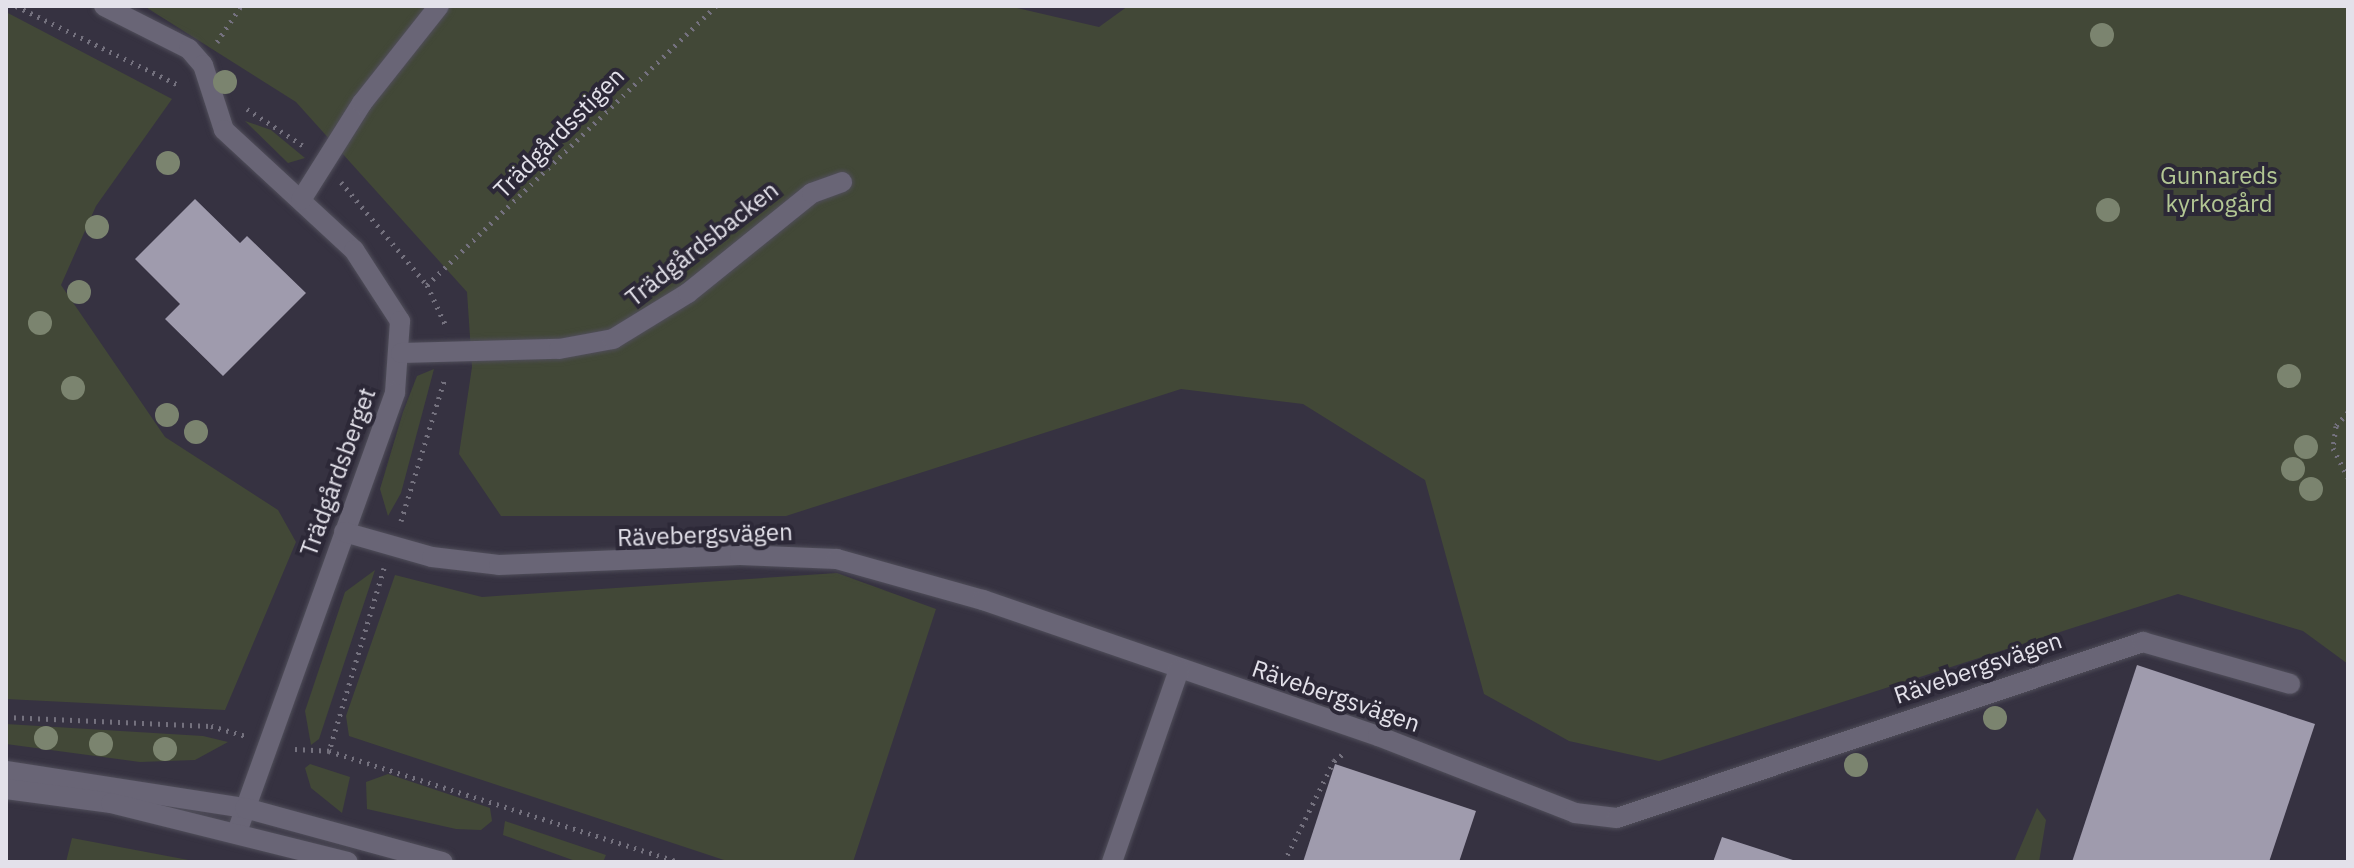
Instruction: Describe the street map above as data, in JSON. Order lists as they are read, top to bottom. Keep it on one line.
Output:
{"streets":{"street":["Trädgårdsbacken","Trädgårdsberget","Rävebergsvägen"],"path":["Trädgårdsstigen"]},"crossings":[["Trädgårdsbacken","Trädgårdsberget"],["Trädgårdsberget","Rävebergsvägen"]],"parks":["Gunnareds kyrkogård"]}
